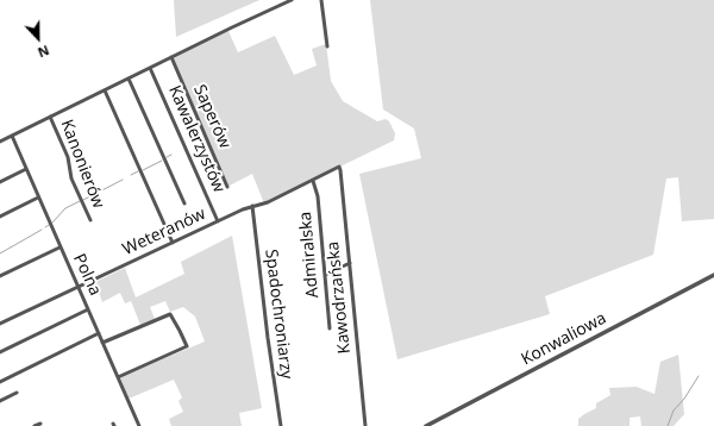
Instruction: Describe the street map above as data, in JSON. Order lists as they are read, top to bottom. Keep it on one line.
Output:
{"streets":{"street":["Saperów","Kawalerzystów","Kanonierów","Weteranów","Admiralska","Polna","Kawodrzańska","Spadochroniarzy","Konwaliowa"]},"crossings":[["Kawalerzystów","Weteranów"],["Weteranów","Admiralska"],["Weteranów","Polna"],["Weteranów","Kawodrzańska"],["Weteranów","Spadochroniarzy"]],"north":"bottom"}
